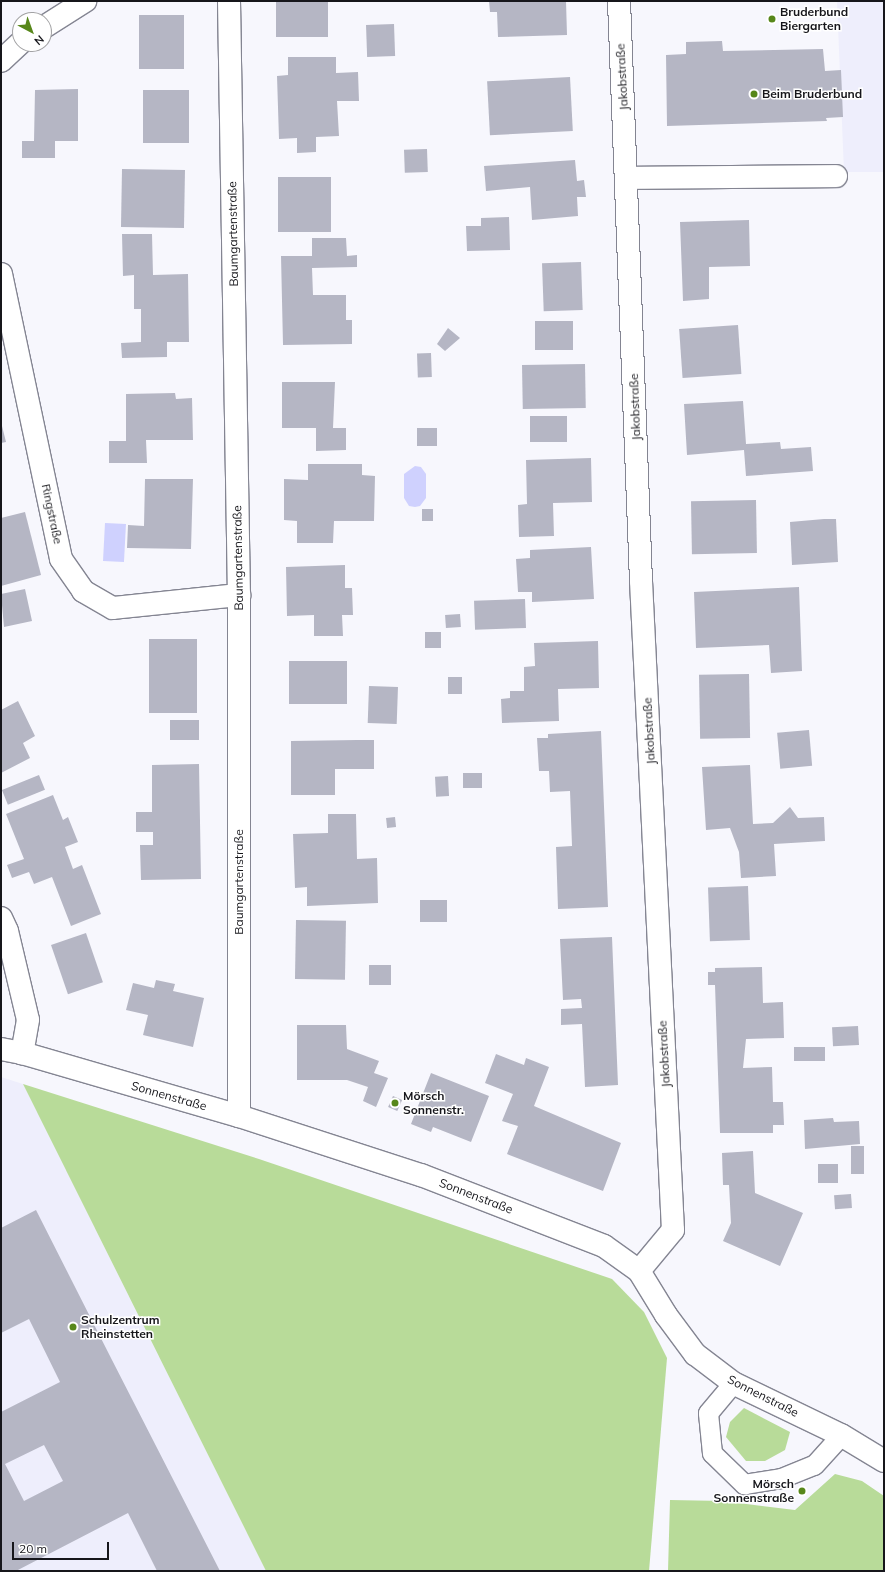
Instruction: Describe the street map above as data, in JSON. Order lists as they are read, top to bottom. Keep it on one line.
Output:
{"streets":{"street":["Jakobstraße","Baumgartenstraße","Ringstraße","Sonnenstraße"]},"crossings":[["Jakobstraße","Sonnenstraße"],["Baumgartenstraße","Ringstraße"],["Baumgartenstraße","Sonnenstraße"]],"places":["Bruderbund Biergarten","Beim Bruderbund","Mörsch Sonnenstr.","Schulzentrum Rheinstetten","Mörsch Sonnenstraße"],"scale_bar":"20 m","north":"bottom right"}
